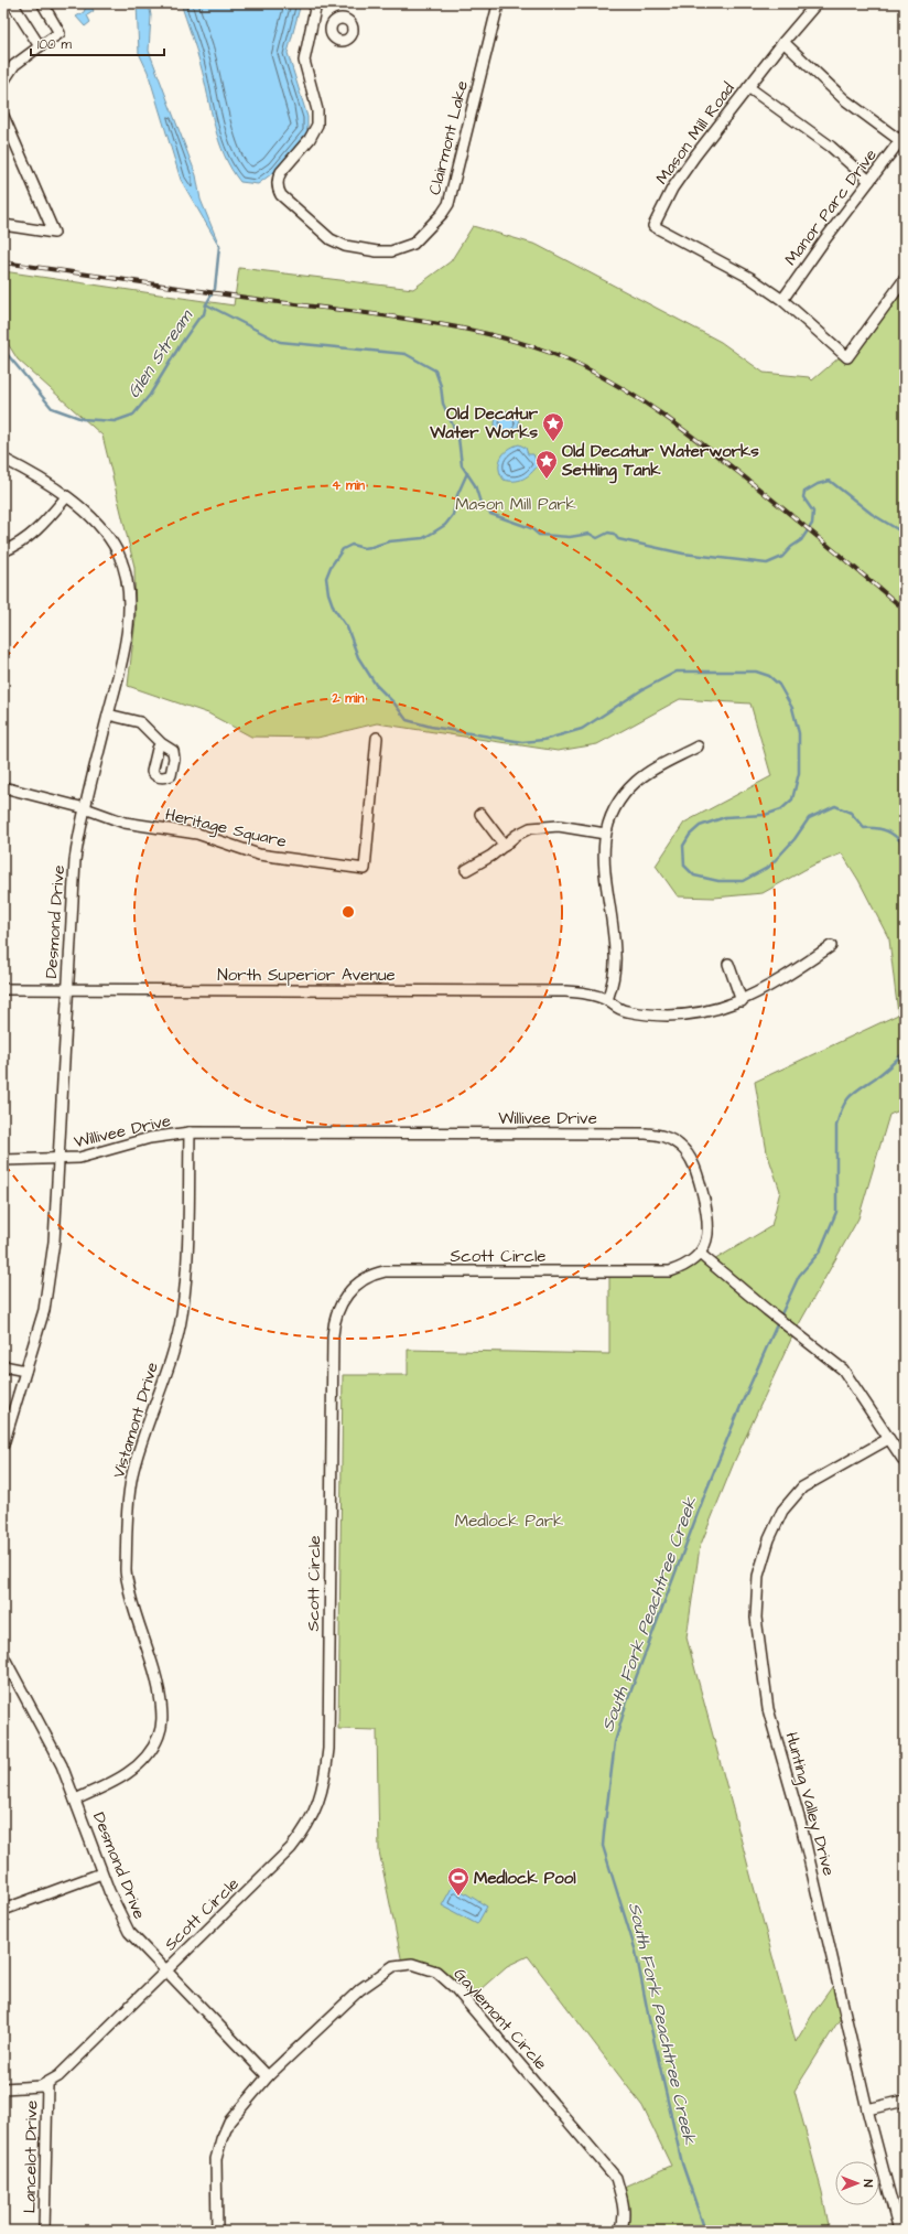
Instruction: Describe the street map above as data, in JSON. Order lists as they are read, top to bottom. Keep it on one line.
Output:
{"streets":{"street":["Mason Mill Road","Clairmont Lake","Manor Parc Drive","Heritage Square","Desmond Drive","North Superior Avenue","Willivee Drive","Scott Circle","Vistamont Drive","Hunting Valley Drive","Gaylemont Circle","Lancelot Drive"]},"crossings":[["Mason Mill Road","Manor Parc Drive"],["Heritage Square","Desmond Drive"],["Desmond Drive","North Superior Avenue"],["Desmond Drive","Willivee Drive"],["Desmond Drive","Scott Circle"],["Desmond Drive","Vistamont Drive"],["Desmond Drive","Gaylemont Circle"],["Willivee Drive","Scott Circle"],["Willivee Drive","Vistamont Drive"],["Scott Circle","Lancelot Drive"]],"water":["Glen Stream","South Fork Peachtree Creek"],"parks":["Mason Mill Park","Medlock Park"],"places":{"place":["Old Decatur Water Works","Old Decatur Waterworks Settling Tank"],"sports":["Medlock Pool"]},"scale_bar":"100 m","north":"right","rings":["4 min","2 min"]}
